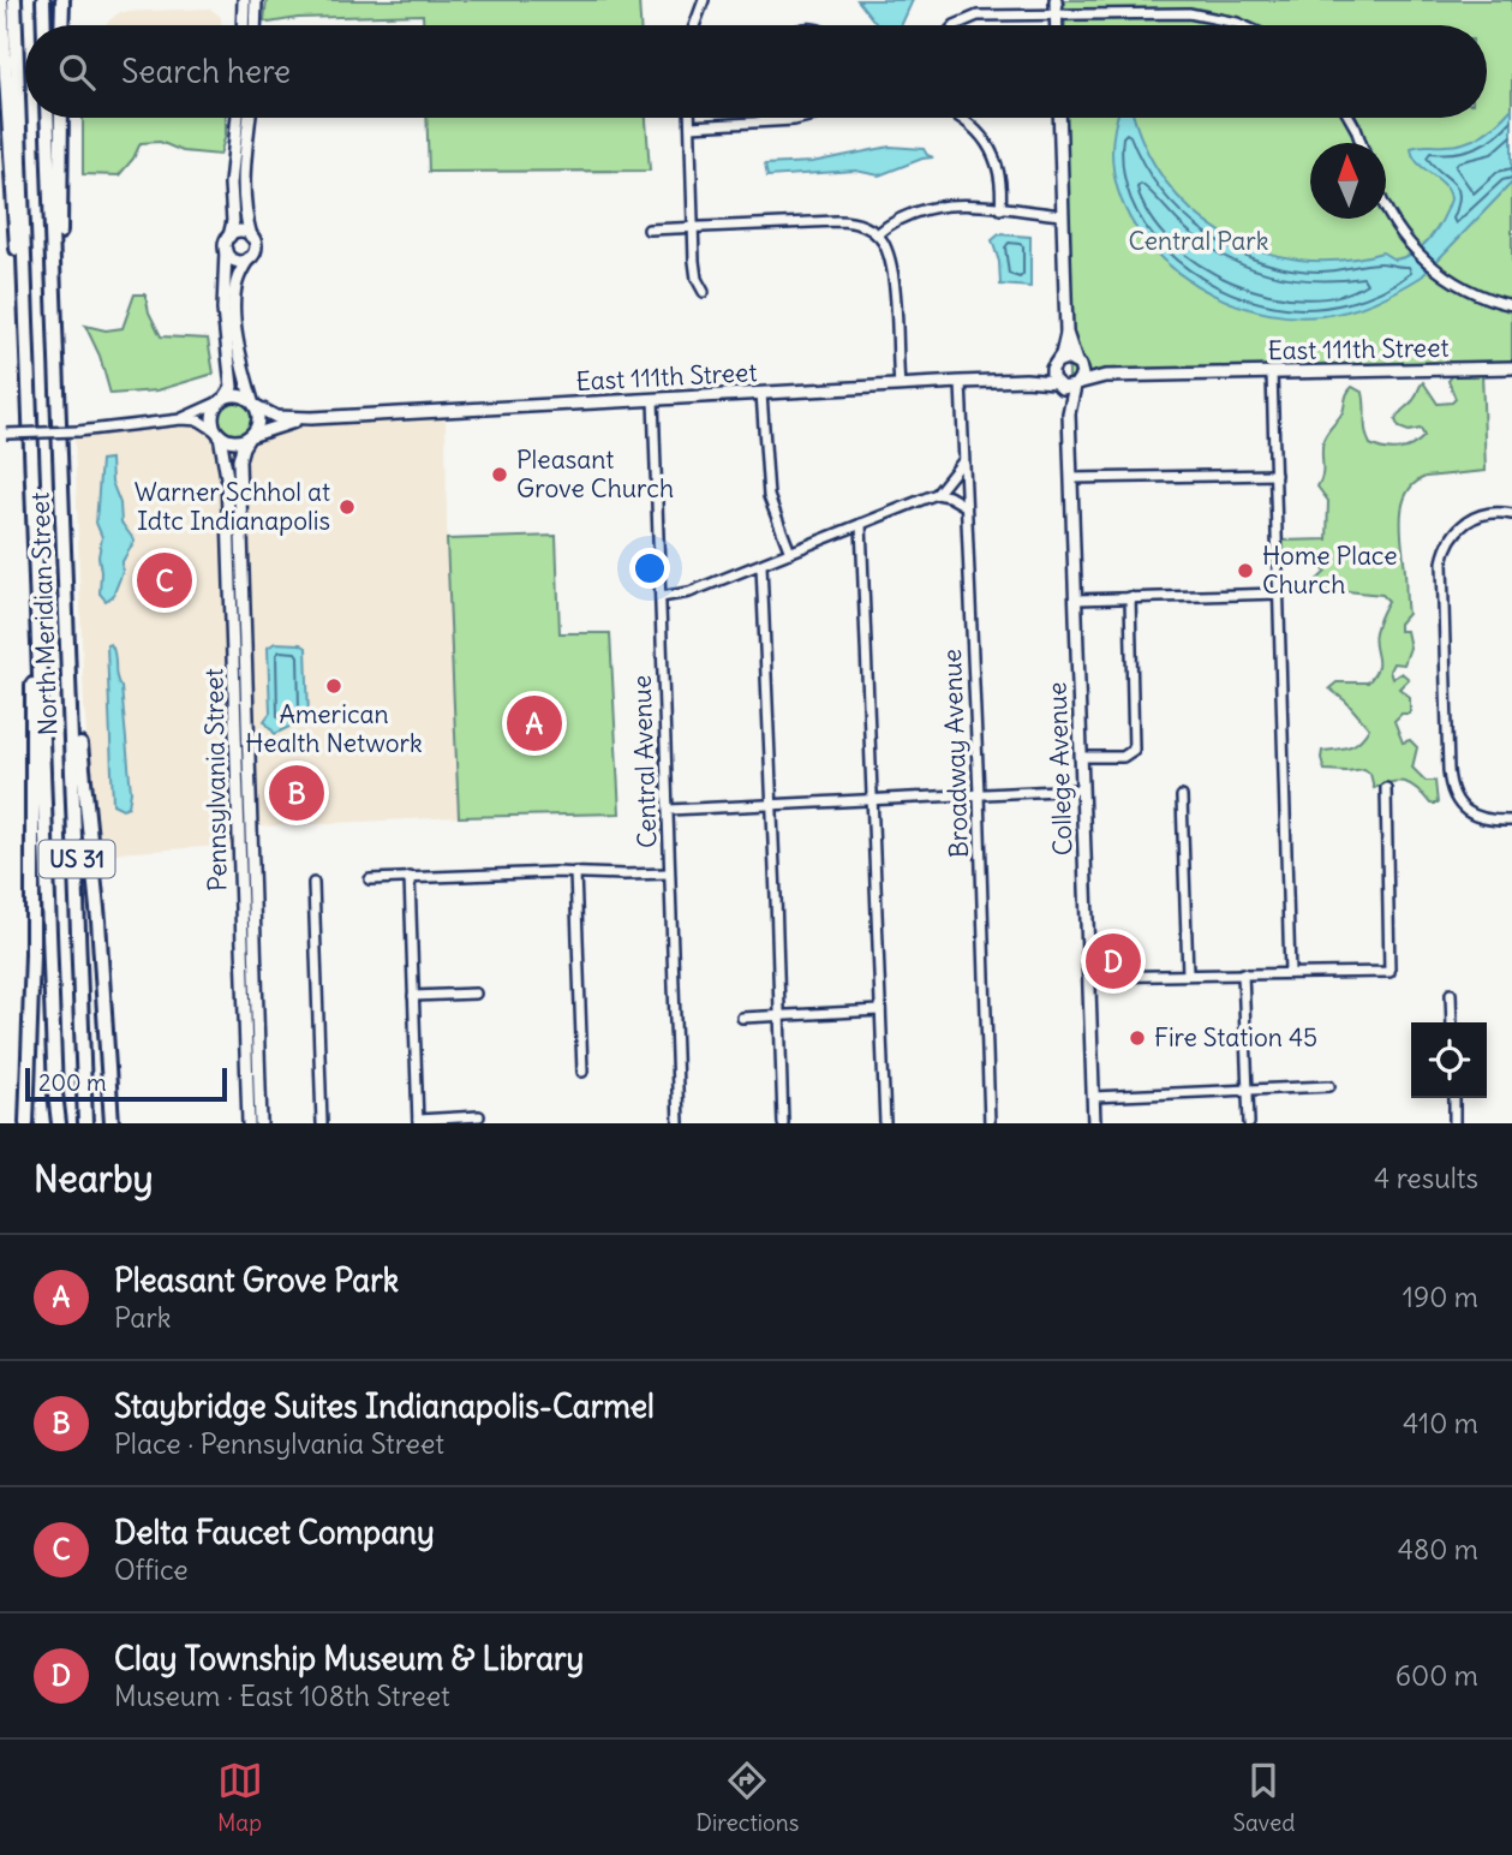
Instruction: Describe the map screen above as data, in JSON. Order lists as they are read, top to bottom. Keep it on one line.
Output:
{"streets":{"highway":["North Meridian Street","US 31"],"main road":["East 111th Street","College Avenue","Pennsylvania Street"],"street":["Broadway Avenue","Central Avenue"]},"crossings":[["East 111th Street","Broadway Avenue"],["East 111th Street","Central Avenue"],["East 111th Street","College Avenue"],["East 111th Street","Pennsylvania Street"]],"parks":["Central Park"],"places":["Pleasant Grove Church","Warner Schhol at Idtc Indianapolis","Home Place Church","American Health Network","Fire Station 45"],"scale_bar":"200 m","north":"top","page":{"search":"Search here","pins":["C","A","B","D"],"scale":"200 m","heading":["Nearby","4 results"],"list":[{"mark":"A","name":"Pleasant Grove Park","note":"Park","value":"190 m"},{"mark":"B","name":"Staybridge Suites Indianapolis-Carmel","note":"Place · Pennsylvania Street","value":"410 m"},{"mark":"C","name":"Delta Faucet Company","note":"Office","value":"480 m"},{"mark":"D","name":"Clay Township Museum & Library","note":"Museum · East 108th Street","value":"600 m"}],"nav":["Map","Directions","Saved"]}}
